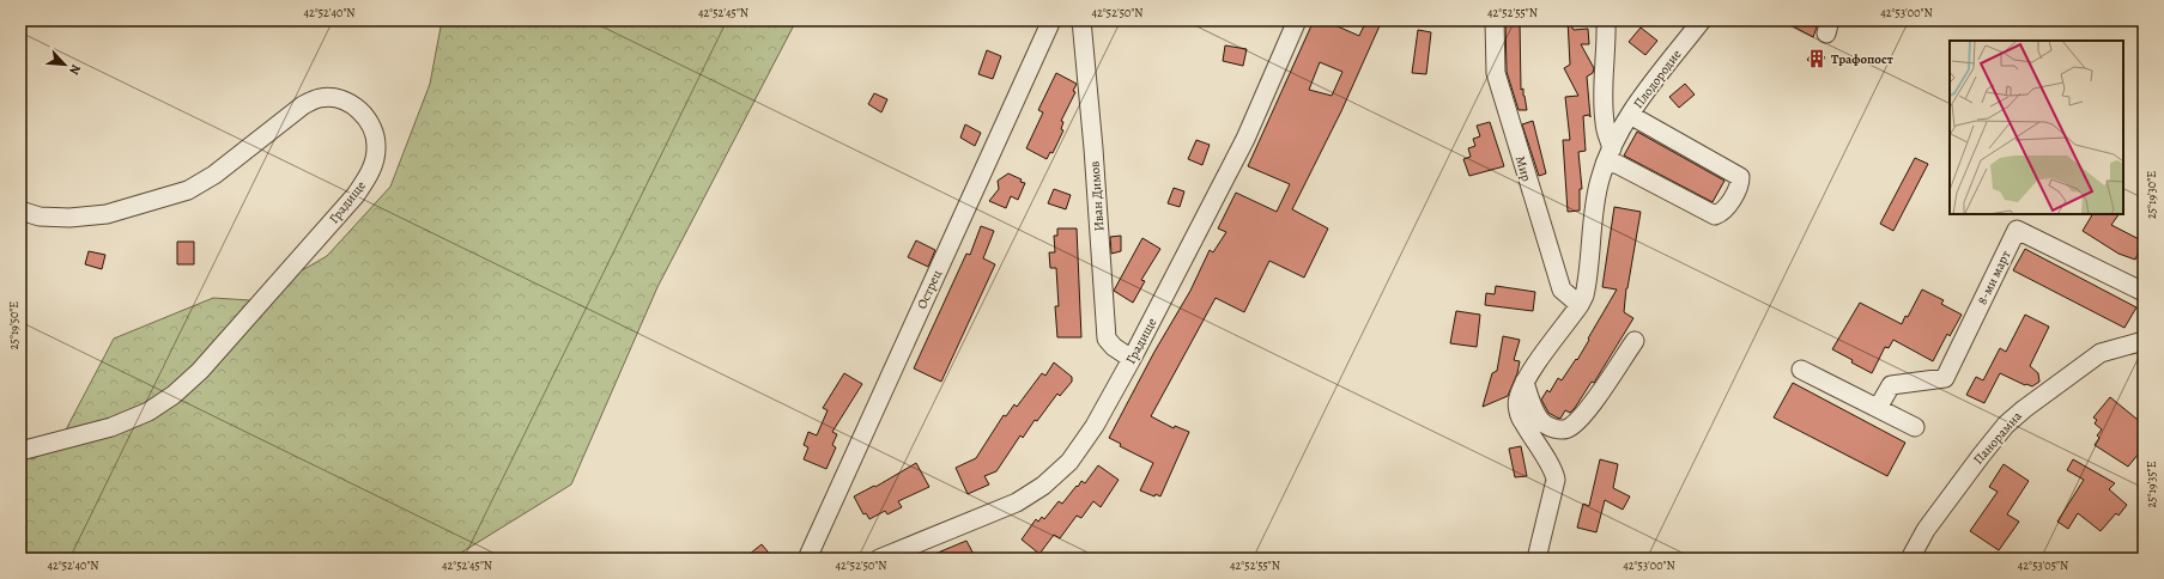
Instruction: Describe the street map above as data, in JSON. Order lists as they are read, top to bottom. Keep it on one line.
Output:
{"streets":{"street":["Плодородие","Мир","Иван Димов","Градище","8-ми март","Острец","Панорамна"]},"crossings":[["Иван Димов","Градище"]],"places":{"building":["Трафопост"]},"north":"bottom right","coordinates":["42°52'40\"N","42°52'45\"N","42°52'50\"N","42°52'55\"N","42°53'00\"N","25°19'30\"E","25°19'50\"E","25°19'35\"E","42°53'05\"N"]}
